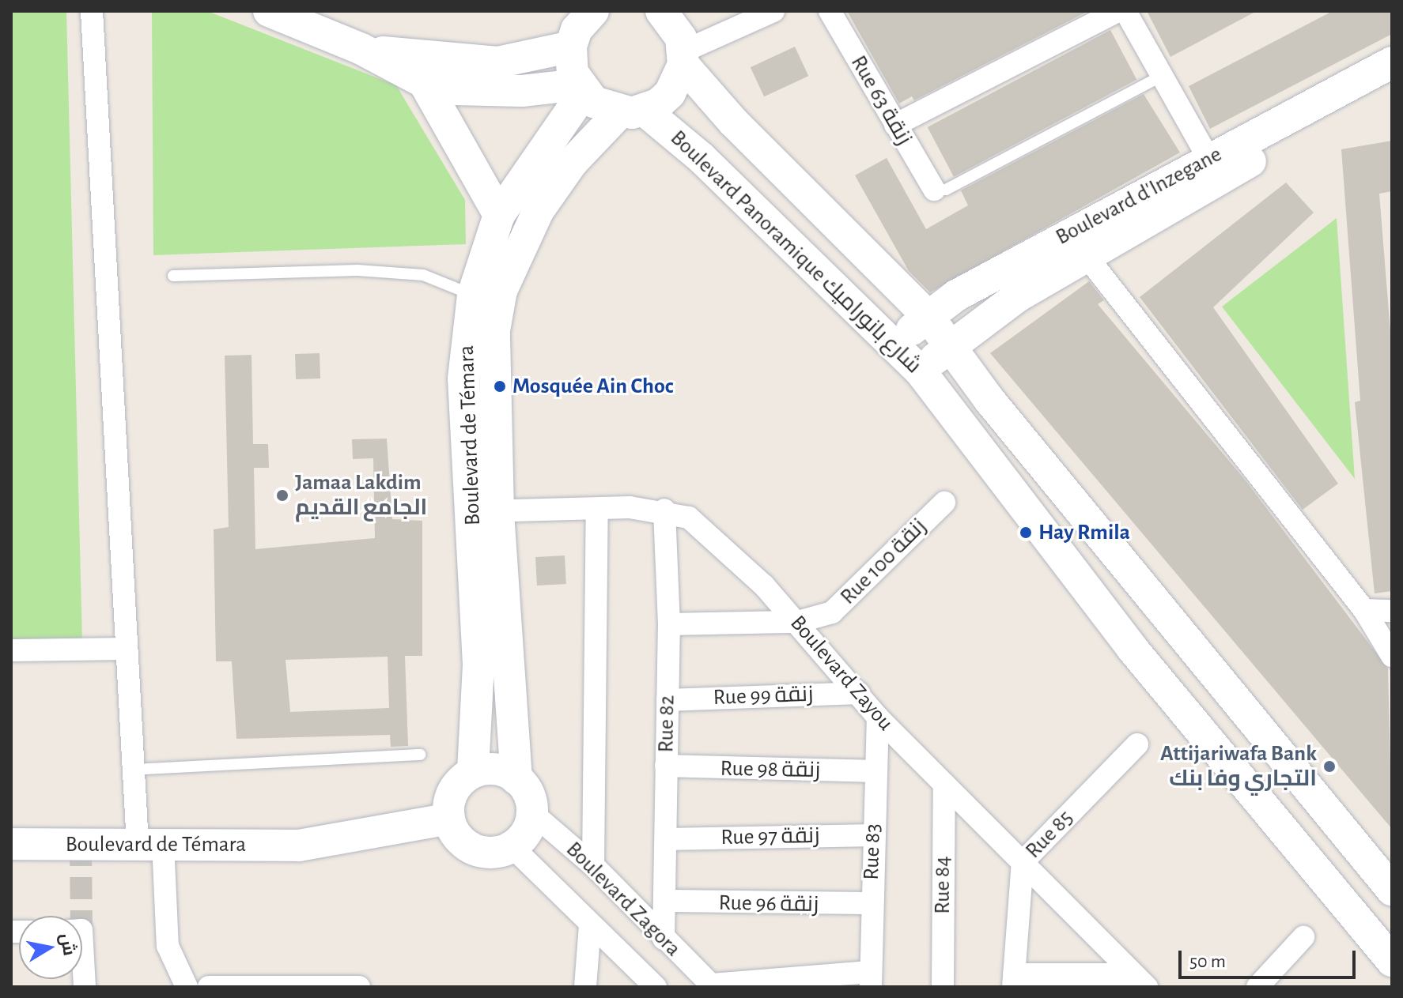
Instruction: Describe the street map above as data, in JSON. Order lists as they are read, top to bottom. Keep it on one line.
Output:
{"streets":{"street":["Rue 63 زنقة","Boulevard d'Inzegane","Boulevard Panoramique شارع بانوراميك","Boulevard de Témara","Rue 100 زنقة","Boulevard Zayou","Rue 99 زنقة","Rue 82","Rue 98 زنقة","Rue 85","Rue 97 زنقة","Rue 83","Rue 84","Boulevard Zagora","Rue 96 زنقة"]},"crossings":[["Boulevard d'Inzegane","Boulevard Panoramique شارع بانوراميك"],["Boulevard Panoramique شارع بانوراميك","Boulevard de Témara"],["Boulevard de Témara","Boulevard Zayou"],["Boulevard de Témara","Boulevard Zagora"],["Rue 100 زنقة","Boulevard Zayou"],["Rue 100 زنقة","Rue 82"],["Boulevard Zayou","Rue 99 زنقة"],["Boulevard Zayou","Rue 82"],["Boulevard Zayou","Rue 85"],["Boulevard Zayou","Rue 83"],["Boulevard Zayou","Rue 84"],["Rue 99 زنقة","Rue 82"],["Rue 82","Rue 98 زنقة"],["Rue 82","Rue 97 زنقة"],["Rue 82","Boulevard Zagora"],["Rue 82","Rue 96 زنقة"],["Rue 98 زنقة","Rue 83"],["Rue 97 زنقة","Rue 83"],["Rue 83","Rue 96 زنقة"]],"places":["Mosquée Ain Choc","Jamaa Lakdim الجامع القديم","Hay Rmila","Attijariwafa Bank التجاري وفا بنك"],"scale_bar":"50 m","north":"right"}
